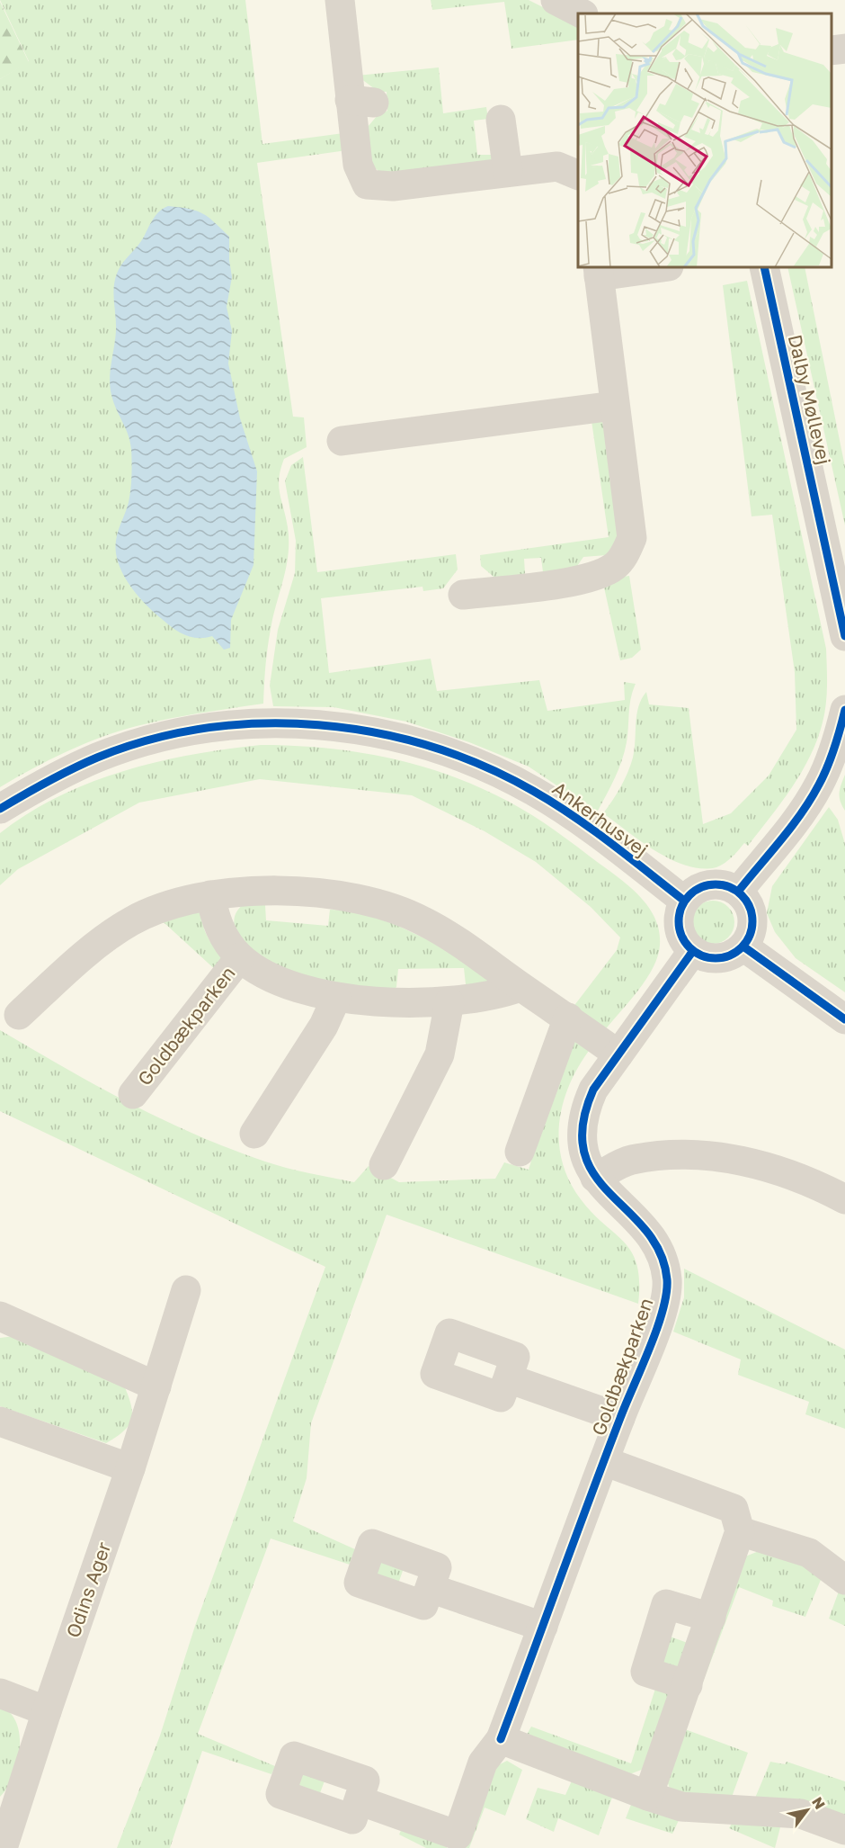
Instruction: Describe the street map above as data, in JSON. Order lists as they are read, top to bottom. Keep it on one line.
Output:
{"streets":{"street":["Dalby Møllevej","Ankerhusvej","Goldbækparken","Odins Ager"]},"crossings":[["Ankerhusvej","Goldbækparken"]],"north":"top right"}
